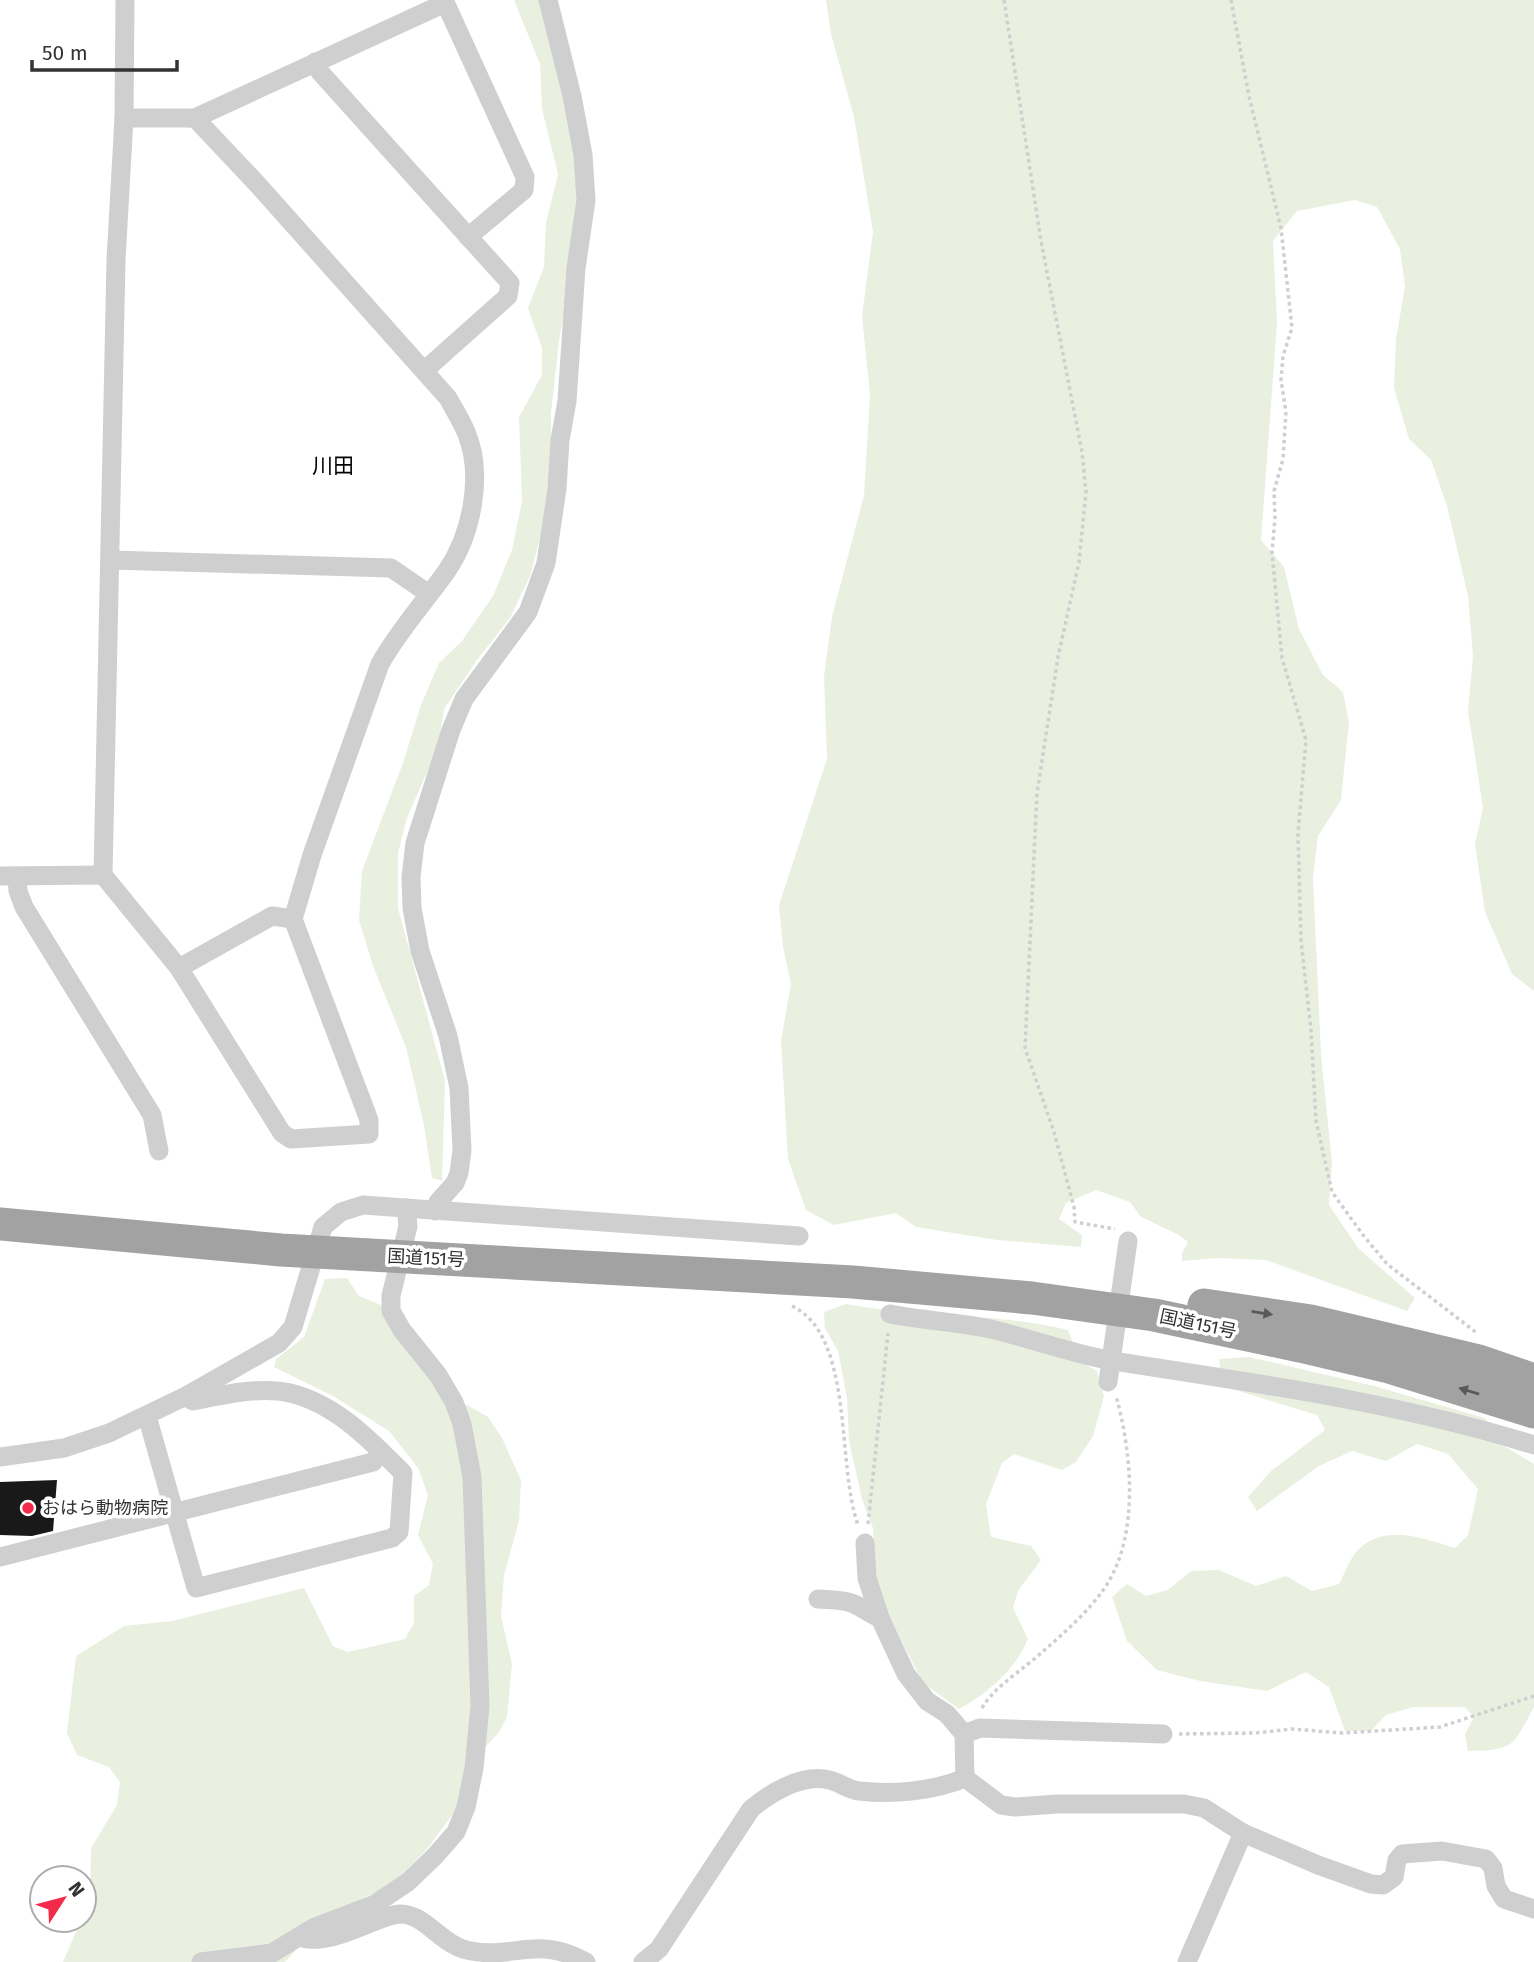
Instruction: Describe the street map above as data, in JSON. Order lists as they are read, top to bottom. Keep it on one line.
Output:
{"streets":{"highway":["国道151号"]},"districts":["川田"],"places":["おはら動物病院"],"scale_bar":"50 m","north":"top right"}
